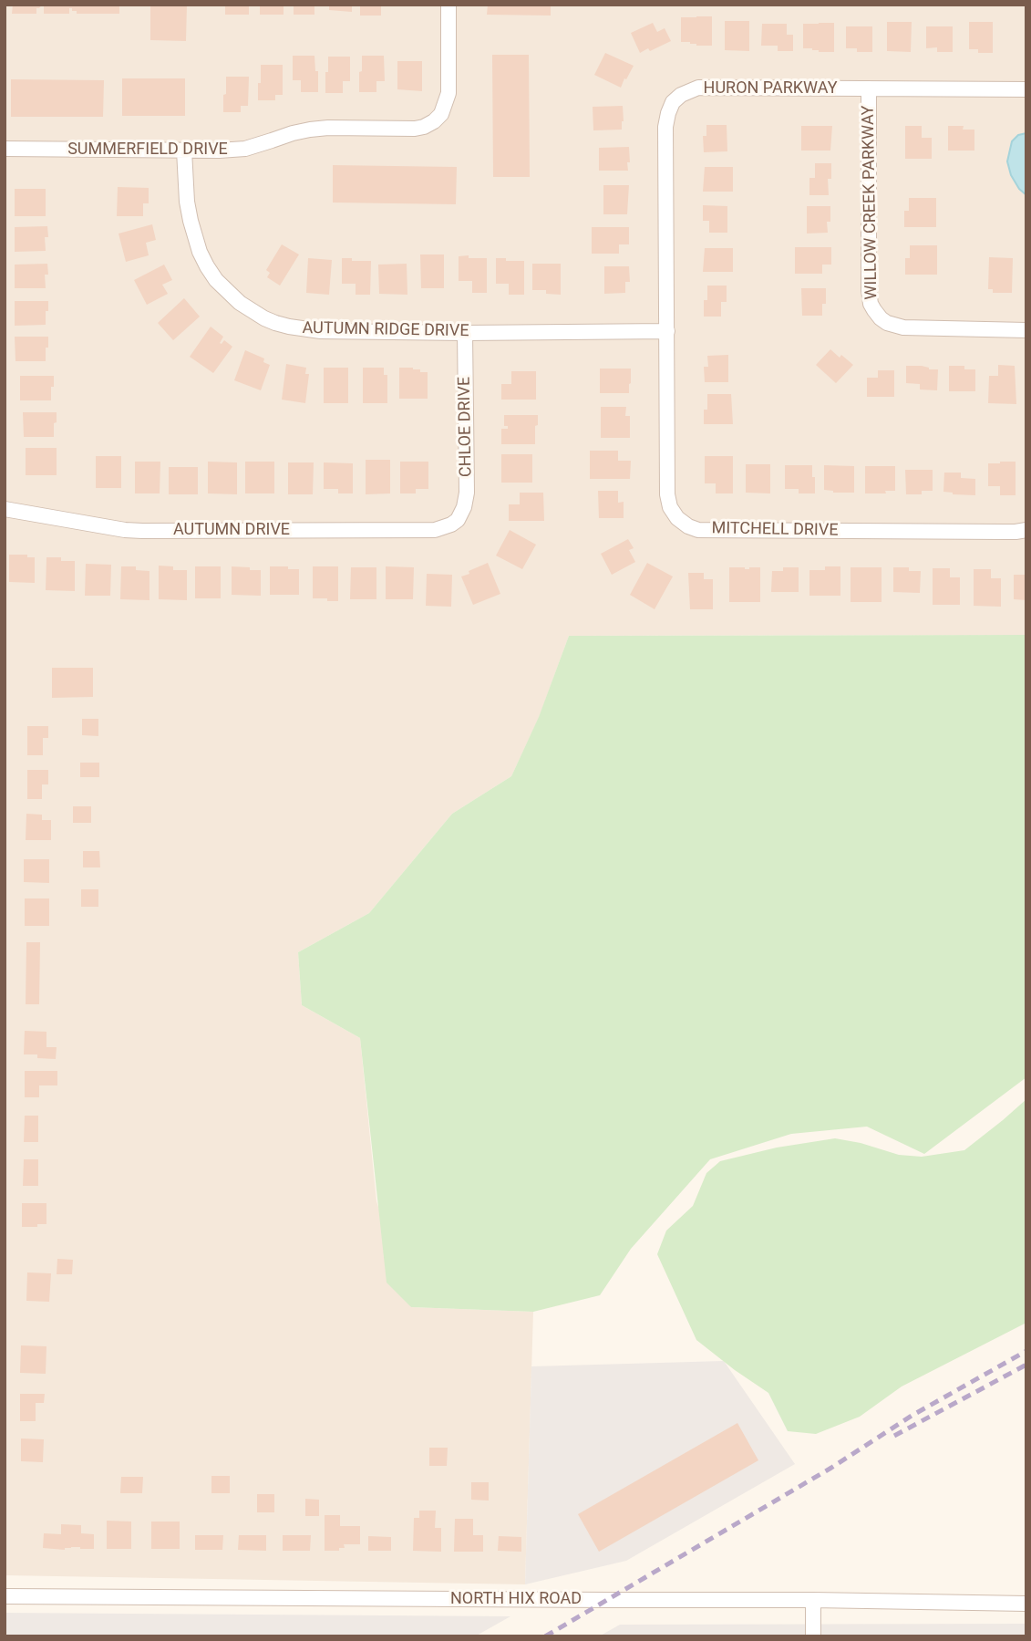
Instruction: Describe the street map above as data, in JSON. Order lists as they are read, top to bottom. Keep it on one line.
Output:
{"streets":{"street":["HURON PARKWAY","SUMMERFIELD DRIVE","WILLOW CREEK PARKWAY","AUTUMN RIDGE DRIVE","CHLOE DRIVE","AUTUMN DRIVE","MITCHELL DRIVE","NORTH HIX ROAD"]},"crossings":[["HURON PARKWAY","WILLOW CREEK PARKWAY"],["HURON PARKWAY","AUTUMN RIDGE DRIVE"],["HURON PARKWAY","MITCHELL DRIVE"],["SUMMERFIELD DRIVE","AUTUMN RIDGE DRIVE"],["AUTUMN RIDGE DRIVE","CHLOE DRIVE"],["AUTUMN RIDGE DRIVE","MITCHELL DRIVE"],["CHLOE DRIVE","AUTUMN DRIVE"]]}
